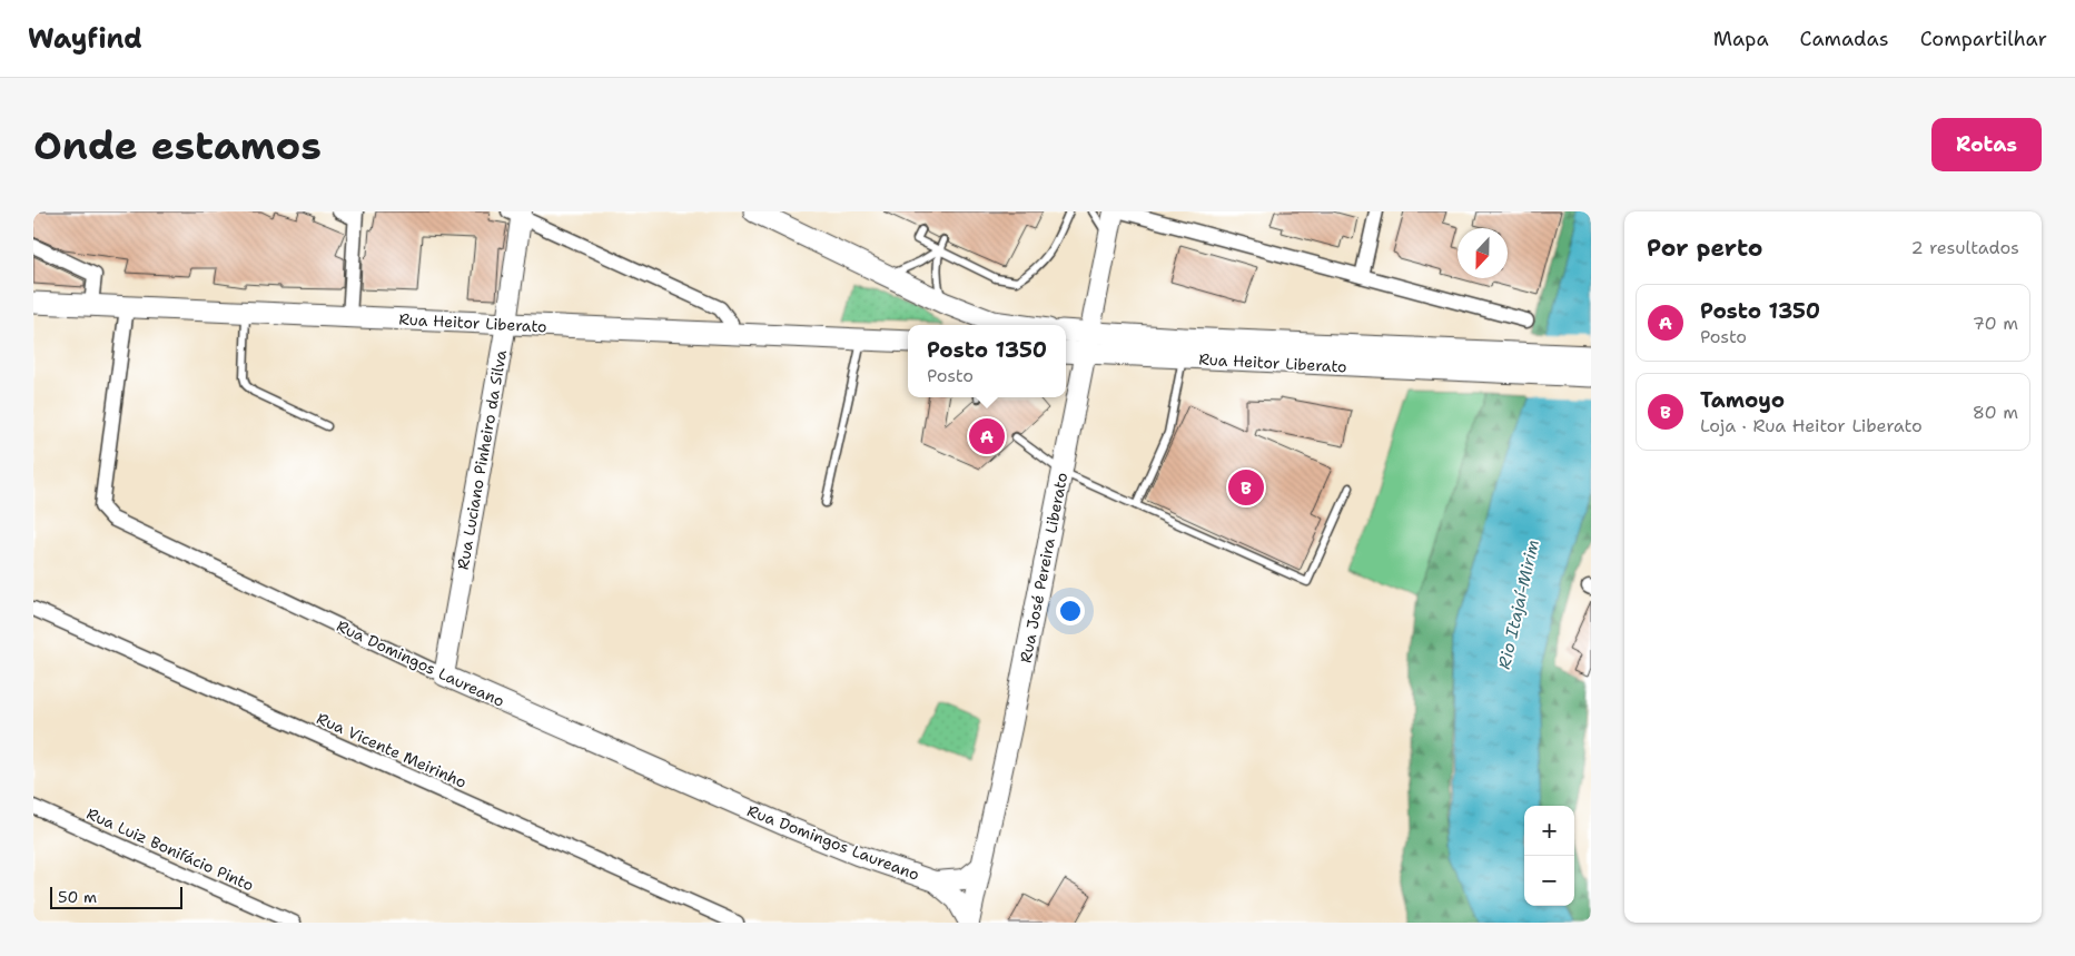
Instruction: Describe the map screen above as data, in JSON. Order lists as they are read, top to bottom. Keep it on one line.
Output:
{"streets":{"main road":["Rua Heitor Liberato","Rua Luciano Pinheiro da Silva","Rua José Pereira Liberato","Rua Domingos Laureano"],"street":["Rua Vicente Meirinho","Rua Luiz Bonifácio Pinto"]},"crossings":[["Rua Heitor Liberato","Rua Luciano Pinheiro da Silva"],["Rua Heitor Liberato","Rua José Pereira Liberato"],["Rua Heitor Liberato","Rua Domingos Laureano"],["Rua Luciano Pinheiro da Silva","Rua Domingos Laureano"],["Rua José Pereira Liberato","Rua Domingos Laureano"]],"water":["Rio Itajaí-Mirim"],"scale_bar":"50 m","north":"bottom","page":{"header":"Wayfind","nav":["Mapa","Camadas","Compartilhar"],"buttons":"Rotas","title":"Onde estamos","heading":["Por perto","2 resultados"],"list":[{"mark":"A","name":"Posto 1350","note":"Posto","value":"70 m"},{"mark":"B","name":"Tamoyo","note":"Loja · Rua Heitor Liberato","value":"80 m"}],"popup":["Posto 1350","Posto"],"pins":["A","B"],"map_buttons":["+","−"],"scale":"50 m"}}
